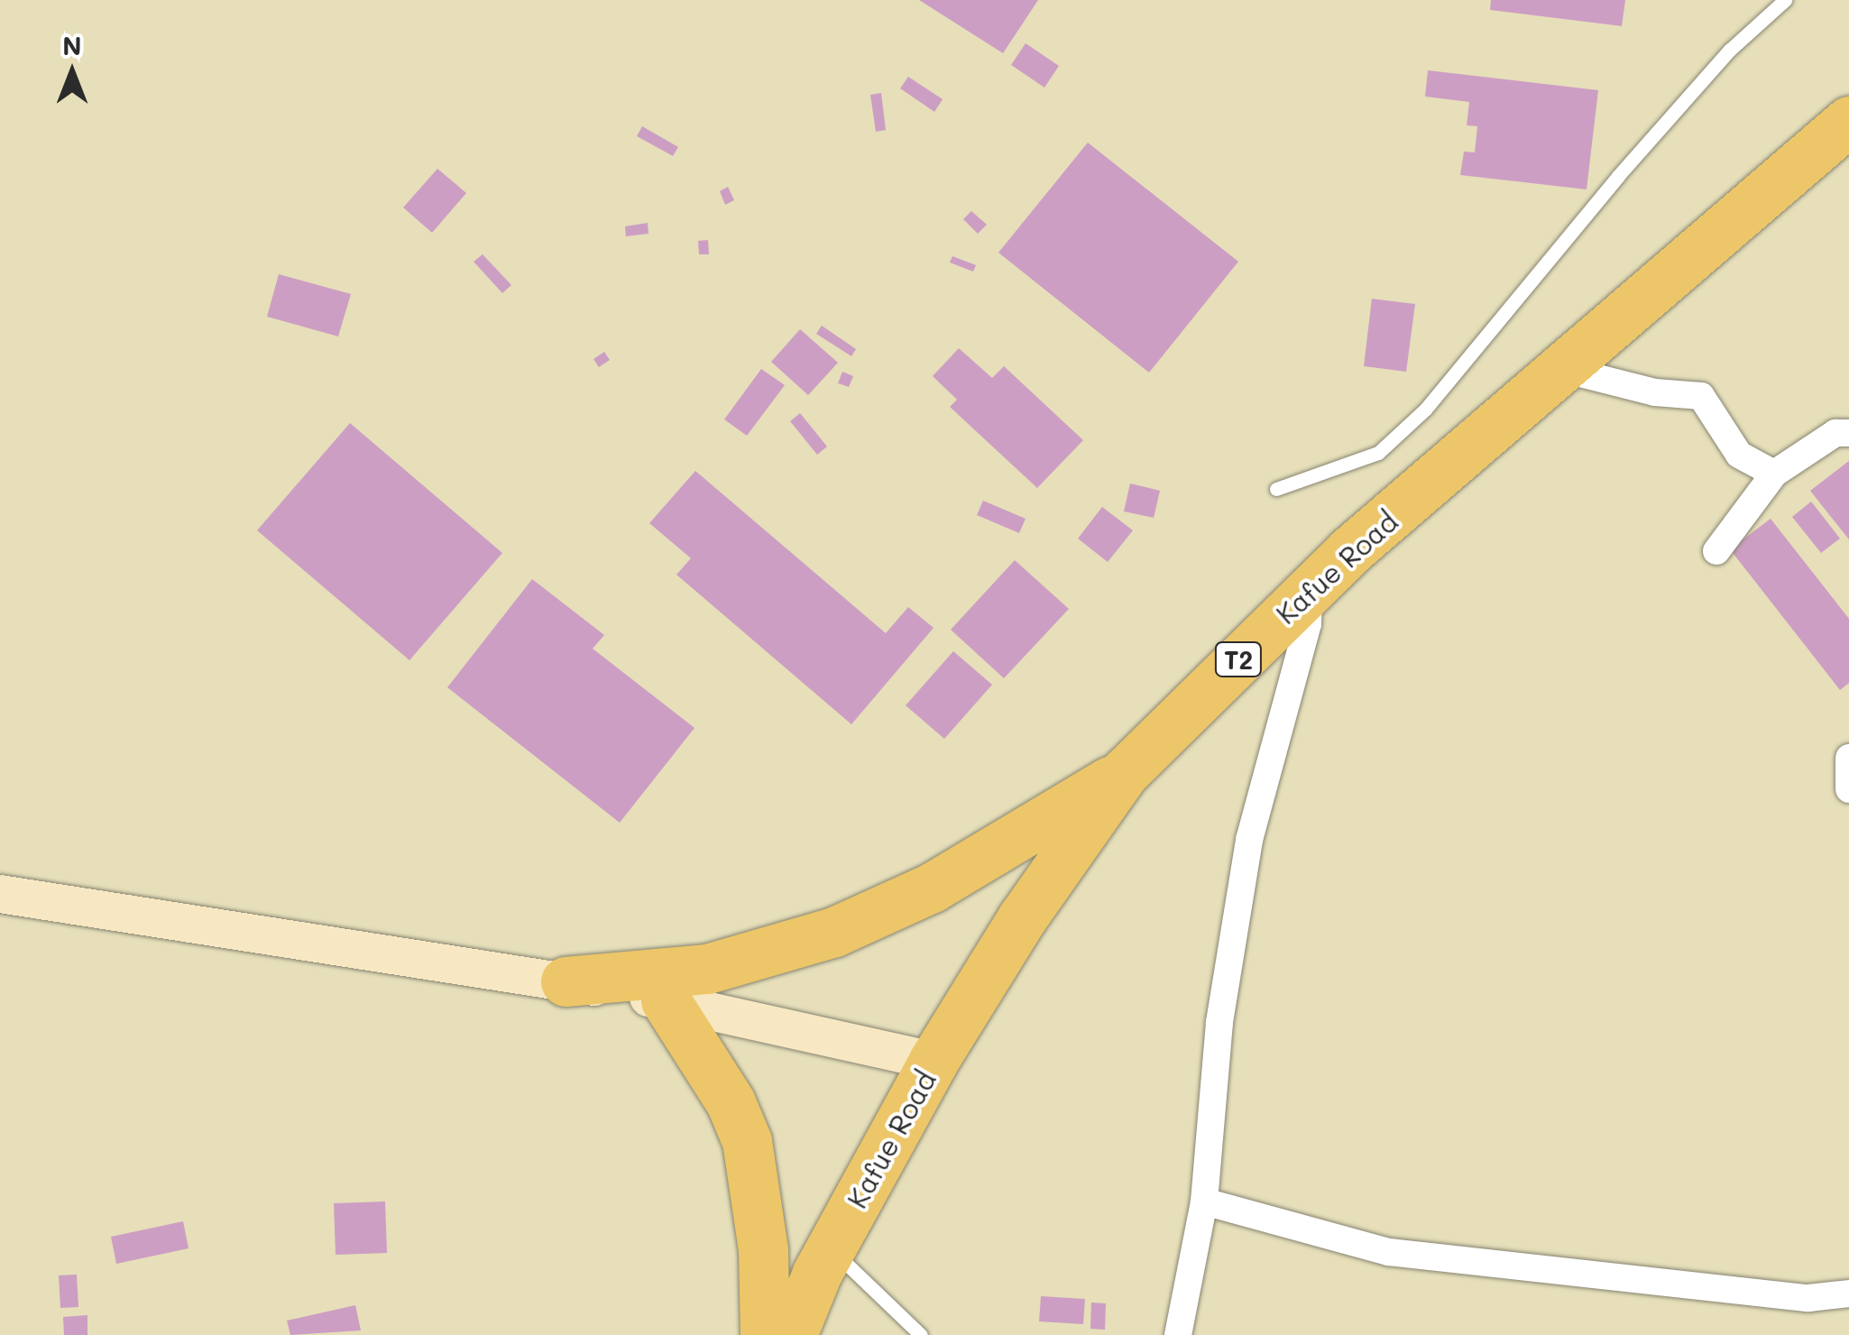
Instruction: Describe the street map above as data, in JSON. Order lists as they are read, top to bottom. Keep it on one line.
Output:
{"streets":{"highway":["Kafue Road","T2"]},"north":"top"}
